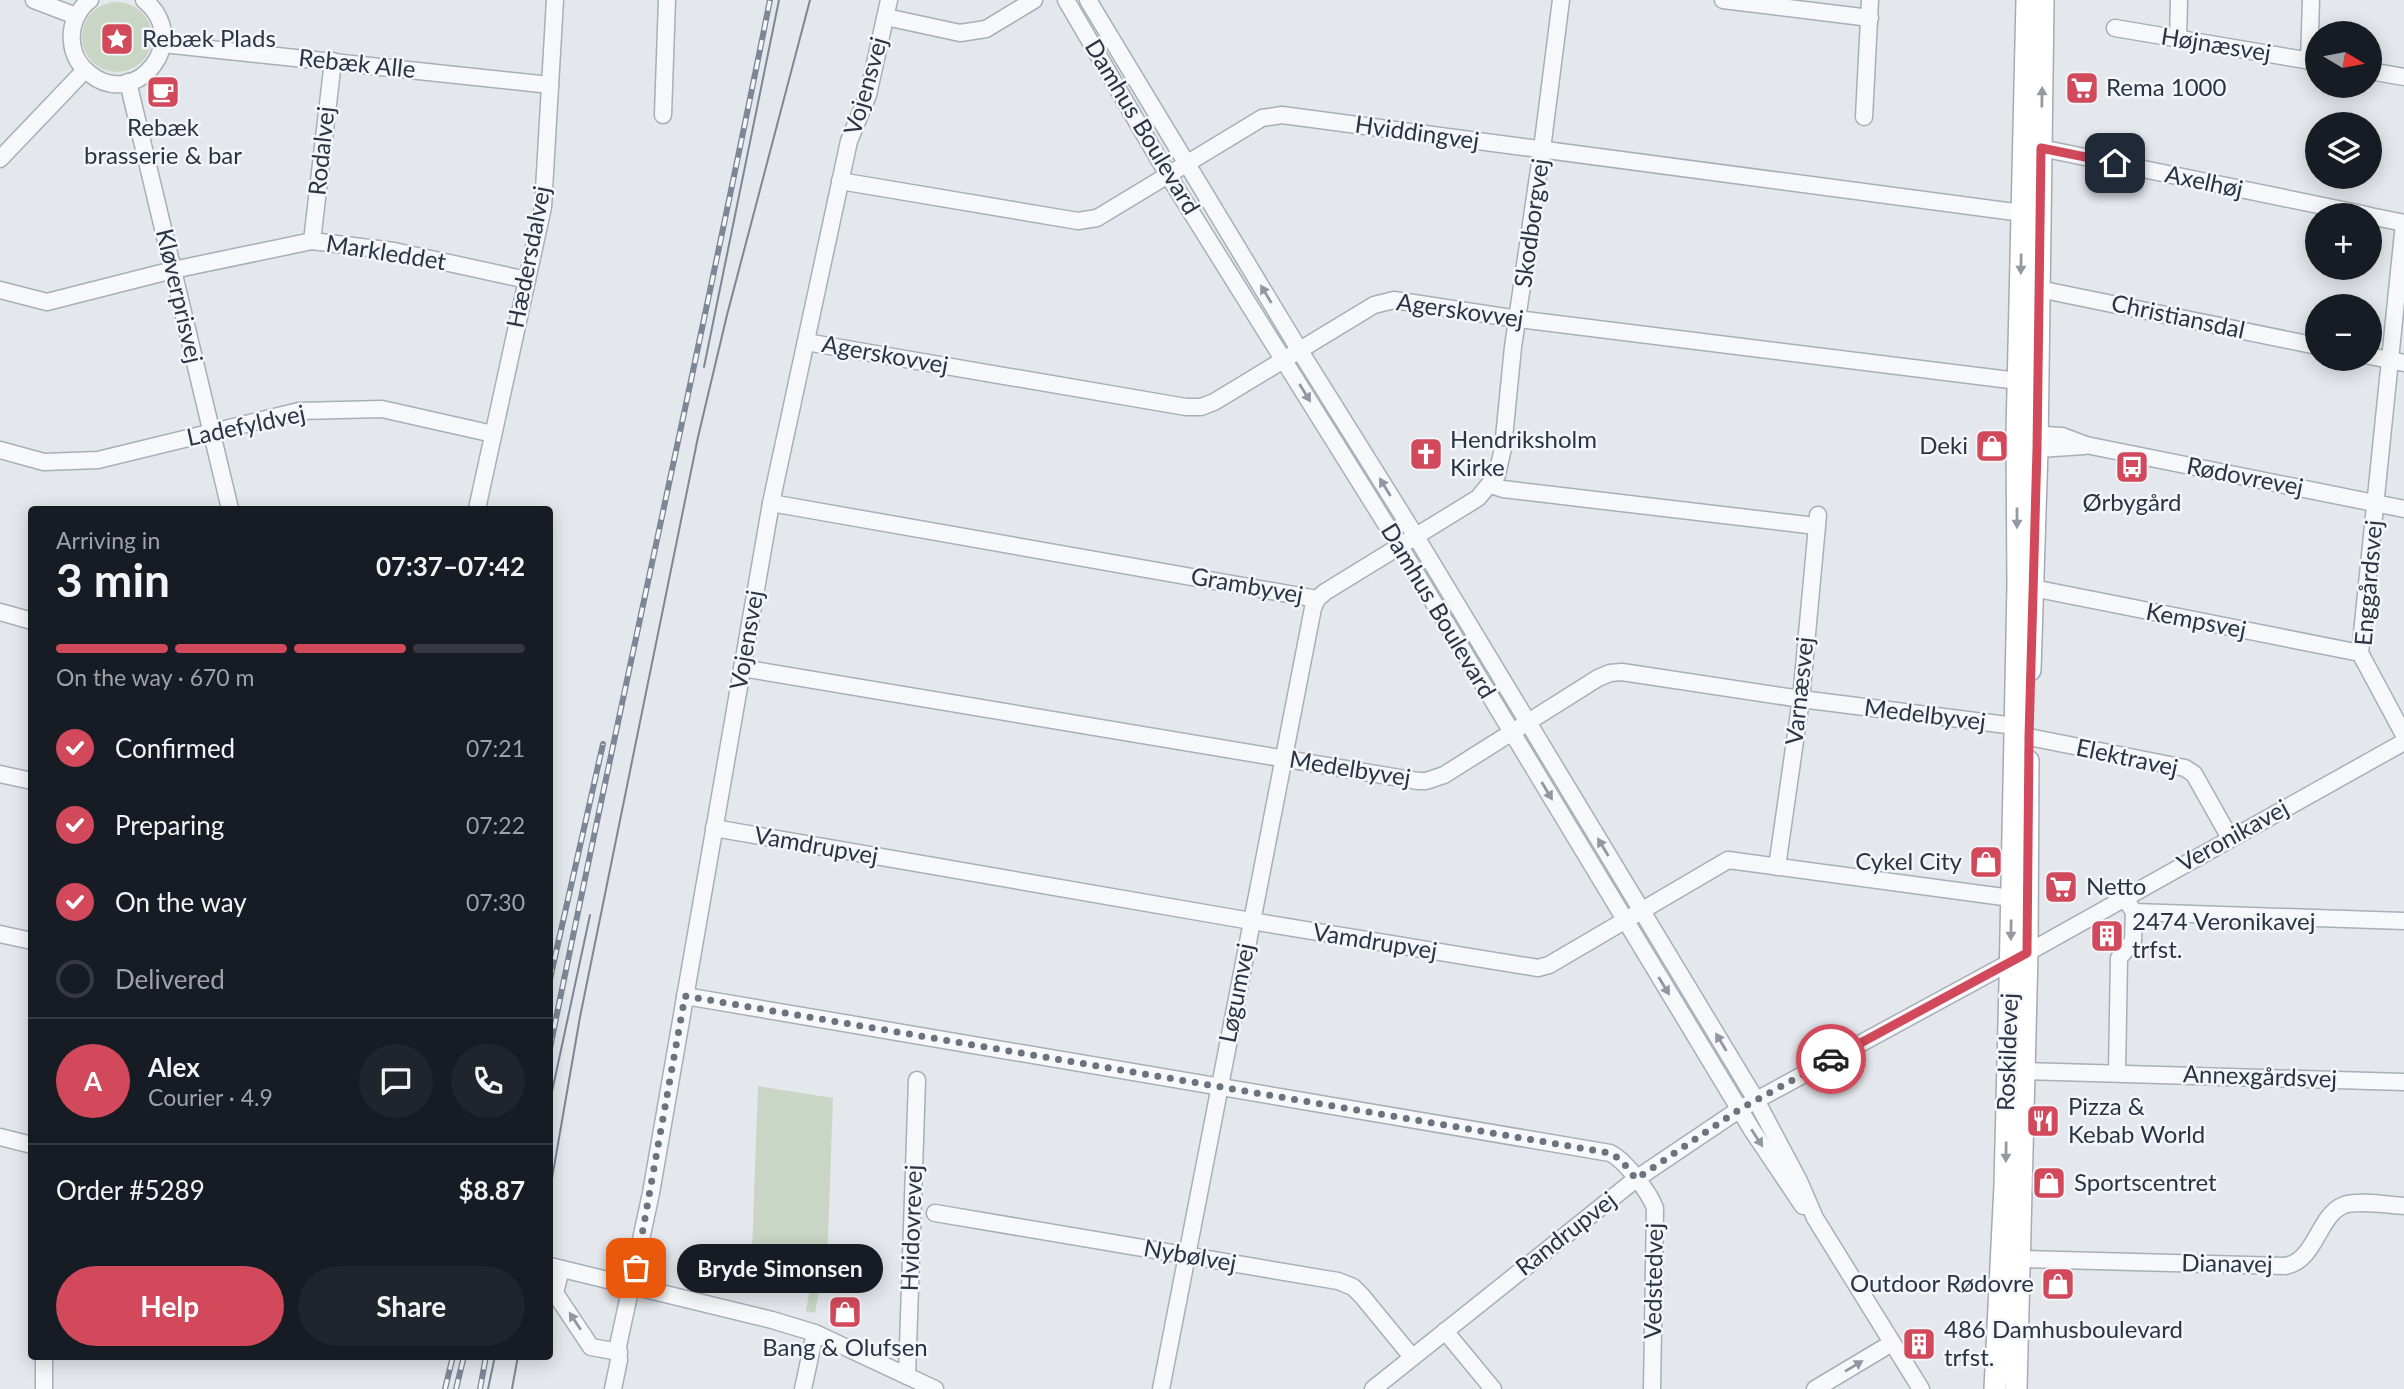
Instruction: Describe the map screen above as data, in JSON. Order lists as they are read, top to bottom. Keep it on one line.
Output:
{"streets":{"main road":["Roskildevej"],"street":["Højnæsvej","Rebæk Alle","Vojensvej","Damhus Boulevard","Hviddingvej","Rodalvej","Axelhøj","Skodborgvej","Markleddet","Hædersdalvej","Kløverprisvej","Agerskovvej","Christiansdal","Ladefyldvej","Rødovrevej","Enggårdsvej","Grambyvej","Kempsvej","Varnæsvej","Medelbyvej","Elektravej","Veronikavej","Vamdrupvej","Løgumvej","Annexgårdsvej","Hvidovrevej","Randrupvej","Nybølvej","Dianavej","Vedstedvej"]},"crossings":[["Rebæk Alle","Rodalvej"],["Rebæk Alle","Hædersdalvej"],["Vojensvej","Hviddingvej"],["Vojensvej","Agerskovvej"],["Vojensvej","Grambyvej"],["Vojensvej","Medelbyvej"],["Vojensvej","Vamdrupvej"],["Vojensvej","Vedstedvej"],["Damhus Boulevard","Hviddingvej"],["Damhus Boulevard","Agerskovvej"],["Damhus Boulevard","Grambyvej"],["Damhus Boulevard","Medelbyvej"],["Damhus Boulevard","Vamdrupvej"],["Damhus Boulevard","Randrupvej"],["Hviddingvej","Skodborgvej"],["Hviddingvej","Roskildevej"],["Rodalvej","Markleddet"],["Axelhøj","Enggårdsvej"],["Axelhøj","Roskildevej"],["Skodborgvej","Agerskovvej"],["Skodborgvej","Grambyvej"],["Skodborgvej","Varnæsvej"],["Markleddet","Hædersdalvej"],["Markleddet","Kløverprisvej"],["Hædersdalvej","Ladefyldvej"],["Kløverprisvej","Ladefyldvej"],["Agerskovvej","Roskildevej"],["Christiansdal","Roskildevej"],["Rødovrevej","Enggårdsvej"],["Rødovrevej","Roskildevej"],["Enggårdsvej","Kempsvej"],["Grambyvej","Varnæsvej"],["Grambyvej","Løgumvej"],["Kempsvej","Roskildevej"],["Varnæsvej","Medelbyvej"],["Varnæsvej","Vamdrupvej"],["Medelbyvej","Elektravej"],["Medelbyvej","Løgumvej"],["Medelbyvej","Roskildevej"],["Elektravej","Veronikavej"],["Elektravej","Roskildevej"],["Veronikavej","Roskildevej"],["Veronikavej","Randrupvej"],["Vamdrupvej","Løgumvej"],["Vamdrupvej","Roskildevej"],["Løgumvej","Nybølvej"],["Løgumvej","Vedstedvej"],["Roskildevej","Annexgårdsvej"],["Roskildevej","Randrupvej"],["Roskildevej","Dianavej"],["Randrupvej","Nybølvej"],["Randrupvej","Vedstedvej"]],"places":{"place":["Rebæk Plads"],"supermarket":["Rema 1000","Netto"],"cafe":["Rebæk brasserie & bar"],"shop":["Deki","Cykel City","Sportscentret","Outdoor Rødovre","Bang & Olufsen"],"church":["Hendriksholm Kirke"],"bus stop":["Ørbygård"],"building":["2474 Veronikavej trfst.","486 Damhusboulevard trfst."],"restaurant":["Pizza & Kebab World"],"other":["Bryde Simonsen"]},"north":"right","page":{"map_buttons":["+","−"],"heading":["3 min","Arriving in","07:37–07:42"],"panel":["Alex","Courier · 4.9","Order #5289","$8.87"],"bar":"On the way · 670 m","list":[["Confirmed","07:21"],["Preparing","07:22"],["On the way","07:30"],"Delivered"],"round":"A","bubble":"Bryde Simonsen","buttons":["Help","Share"]}}
